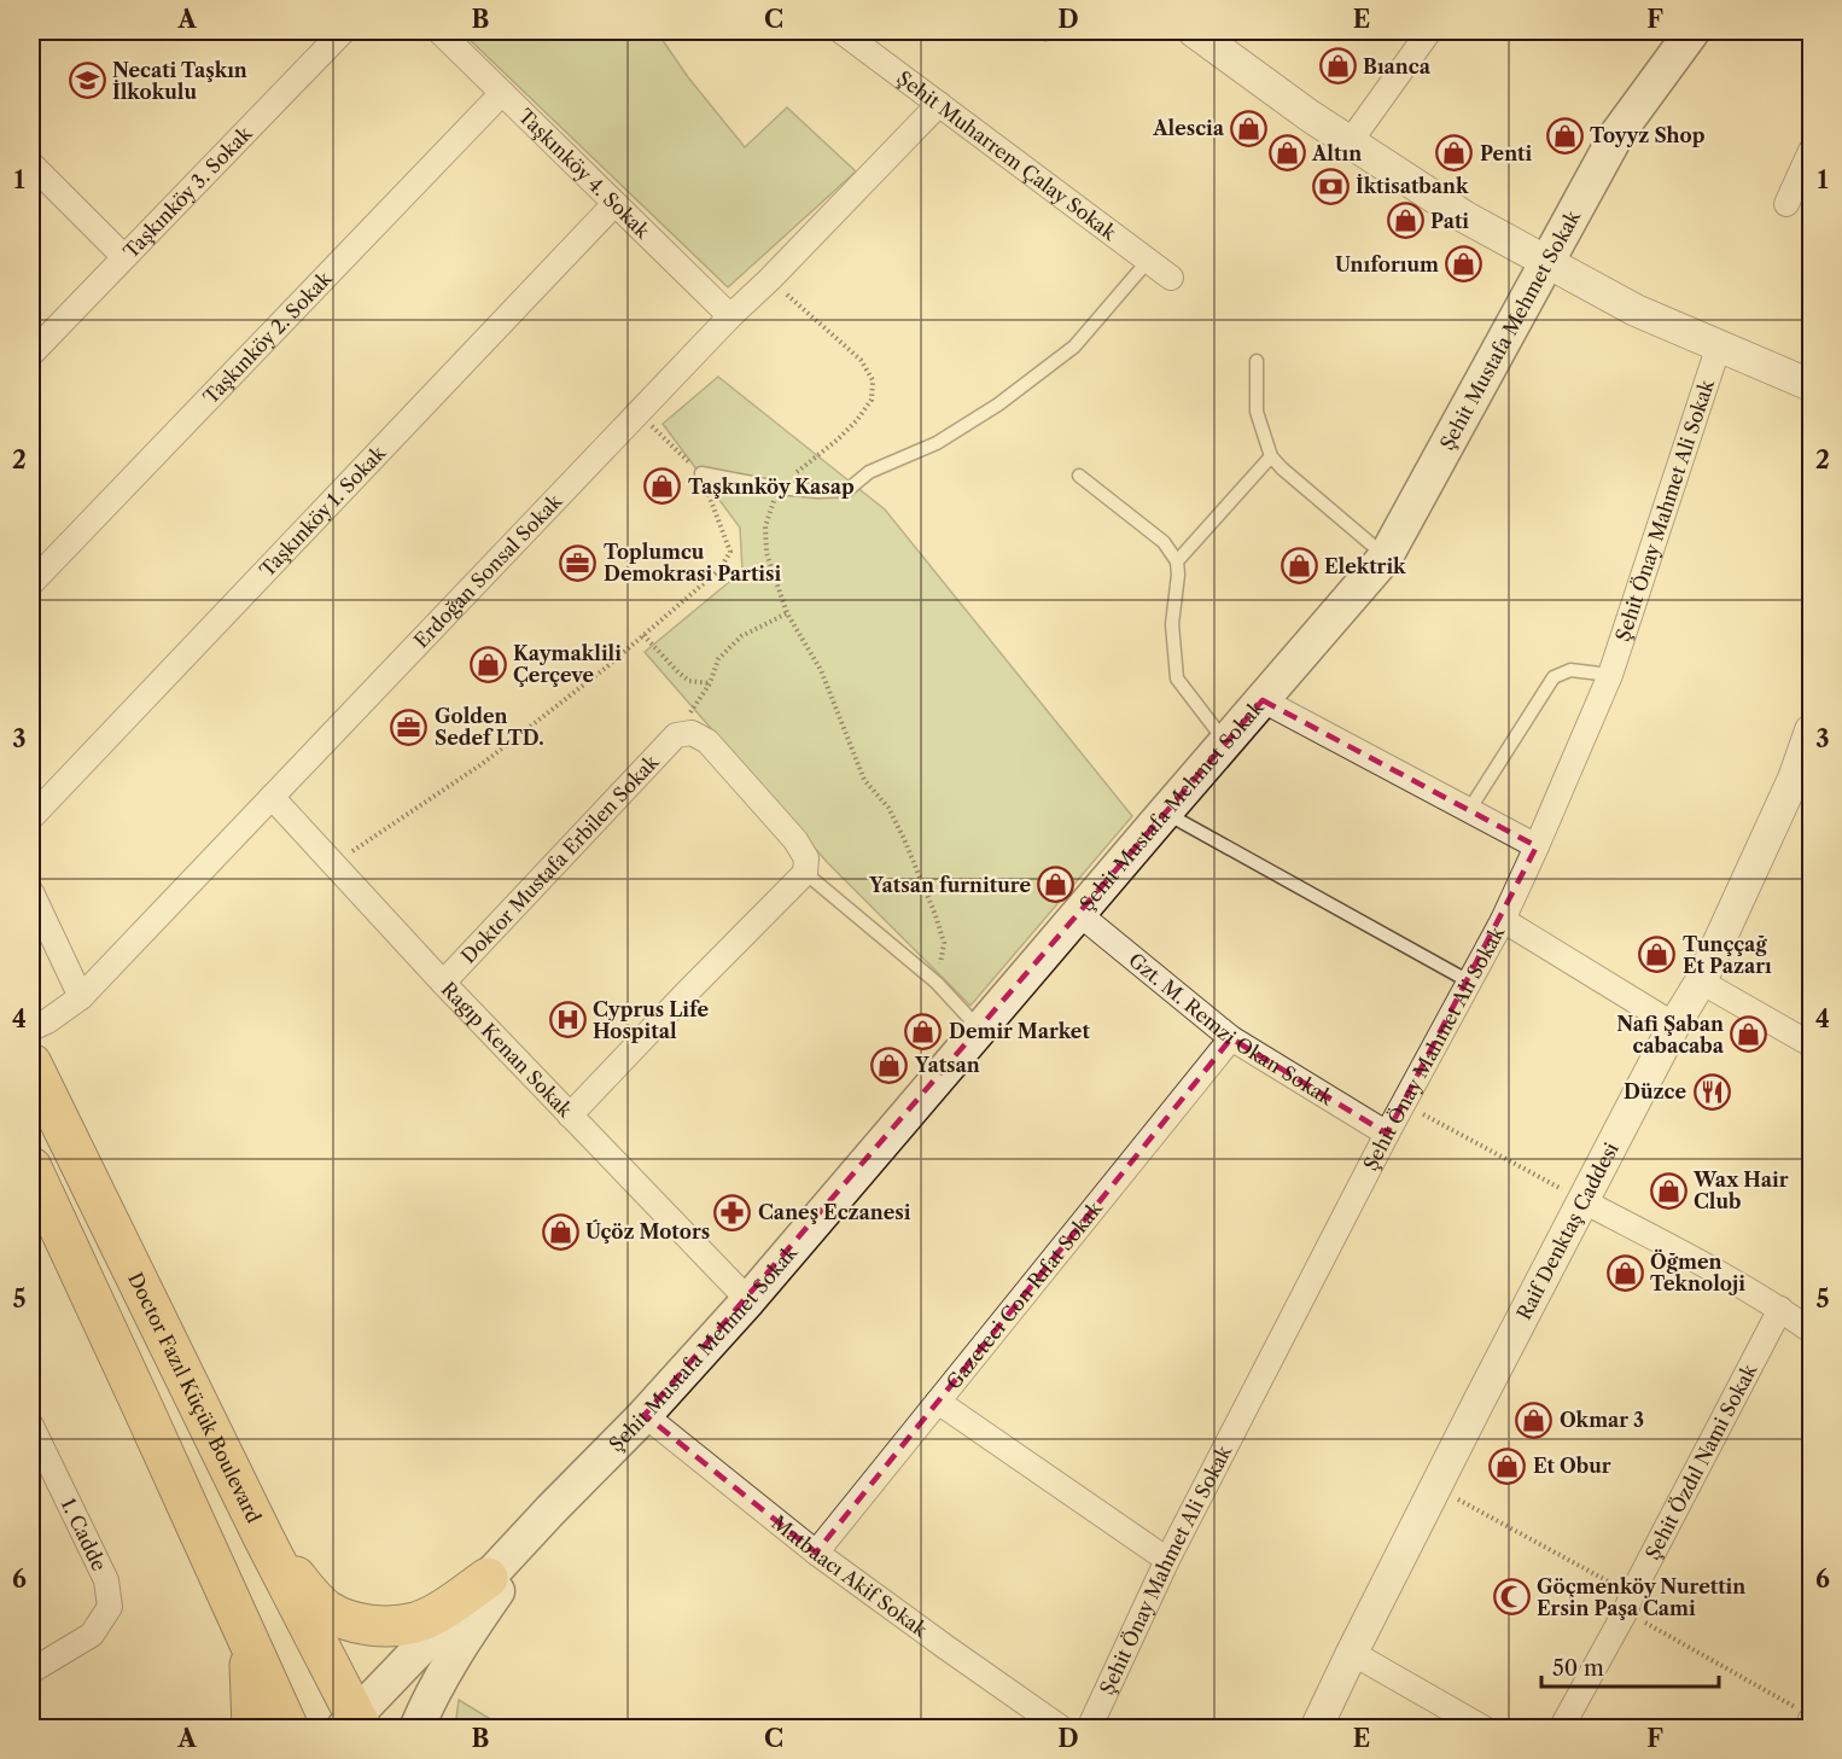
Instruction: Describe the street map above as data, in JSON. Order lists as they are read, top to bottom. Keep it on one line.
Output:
{"streets":{"highway":["Doctor Fazıl Küçük Boulevard"],"main road":["Şehit Mustafa Mehmet Sokak"],"street":["Şehit Muharrem Çalay Sokak","Taşkınköy 4. Sokak","Taşkınköy 3. Sokak","Taşkınköy 2. Sokak","Taşkınköy 1. Sokak","Şehit Önay Mahmet Ali Sokak","Erdoğan Sonsal Sokak","Doktor Mustafa Erbilen Sokak","Gzt. M. Remzi Okan Sokak","Ragıp Kenan Sokak","Raif Denktaş Caddesi","Gazeteci Con Rıfat Sokak","Şehit Özdıl Nami Sokak","1. Cadde","Matbaacı Akif Sokak"]},"crossings":[["Şehit Muharrem Çalay Sokak","Erdoğan Sonsal Sokak"],["Taşkınköy 4. Sokak","Taşkınköy 2. Sokak"],["Taşkınköy 4. Sokak","Taşkınköy 1. Sokak"],["Taşkınköy 4. Sokak","Erdoğan Sonsal Sokak"],["Şehit Mustafa Mehmet Sokak","Gzt. M. Remzi Okan Sokak"],["Şehit Mustafa Mehmet Sokak","Ragıp Kenan Sokak"],["Şehit Mustafa Mehmet Sokak","Doctor Fazıl Küçük Boulevard"],["Şehit Mustafa Mehmet Sokak","Matbaacı Akif Sokak"],["Şehit Önay Mahmet Ali Sokak","Gzt. M. Remzi Okan Sokak"],["Erdoğan Sonsal Sokak","Ragıp Kenan Sokak"],["Doktor Mustafa Erbilen Sokak","Ragıp Kenan Sokak"],["Gzt. M. Remzi Okan Sokak","Gazeteci Con Rıfat Sokak"],["Gazeteci Con Rıfat Sokak","Matbaacı Akif Sokak"]],"places":{"shop":["Bıanca","Alescia","Toyyz Shop","Altın","Penti","Pati","Unıforıum","Taşkınköy Kasap","Elektrik","Kaymaklili Çerçeve","Yatsan furniture","Tunççağ Et Pazarı","Demir Market","Nafi Şaban cabacaba","Yatsan","Wax Hair Club","Úçöz Motors","Öğmen Teknoloji","Okmar 3","Et Obur"],"school or university":["Necati Taşkın İlkokulu"],"bank":["İktisatbank"],"office":["Toplumcu Demokrasi Partisi","Golden Sedef LTD."],"hospital":["Cyprus Life Hospital"],"restaurant":["Düzce"],"pharmacy":["Caneş Eczanesi"],"mosque":["Göçmenköy Nurettin Ersin Paşa Cami"]},"scale_bar":"50 m","grid":{"columns":["A","B","C","D","E","F"],"rows":["1","2","3","4","5","6"]}}
